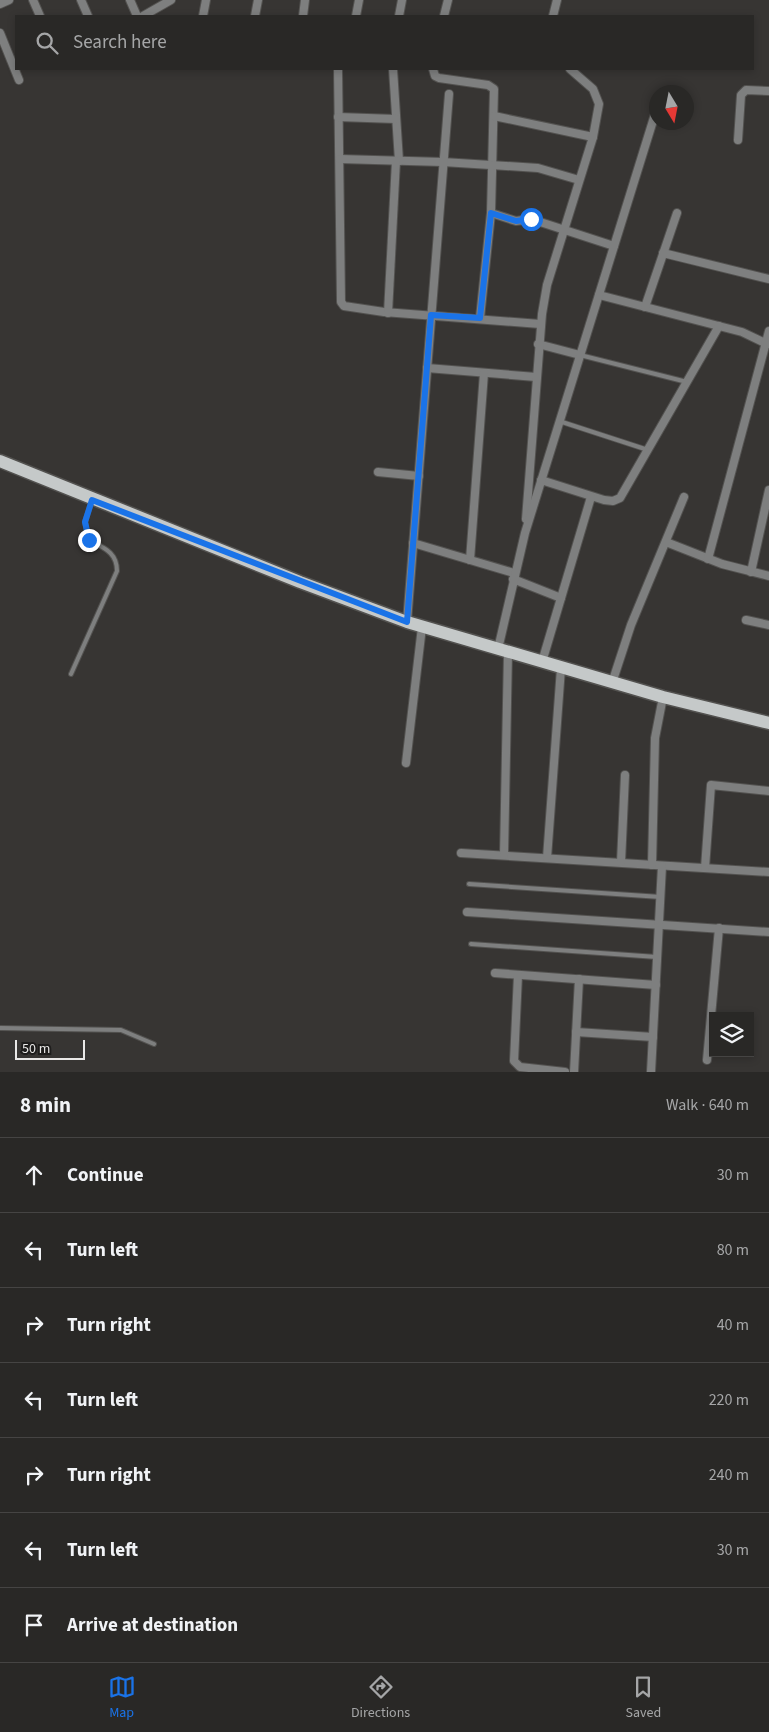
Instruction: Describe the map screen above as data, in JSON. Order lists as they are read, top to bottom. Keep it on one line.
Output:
{"scale_bar":"50 m","north":"bottom","page":{"search":"Search here","scale":"50 m","heading":["8 min","Walk · 640 m"],"list":[["Continue","30 m"],["Turn left","80 m"],["Turn right","40 m"],["Turn left","220 m"],["Turn right","240 m"],["Turn left","30 m"],"Arrive at destination"],"nav":["Map","Directions","Saved"]}}
